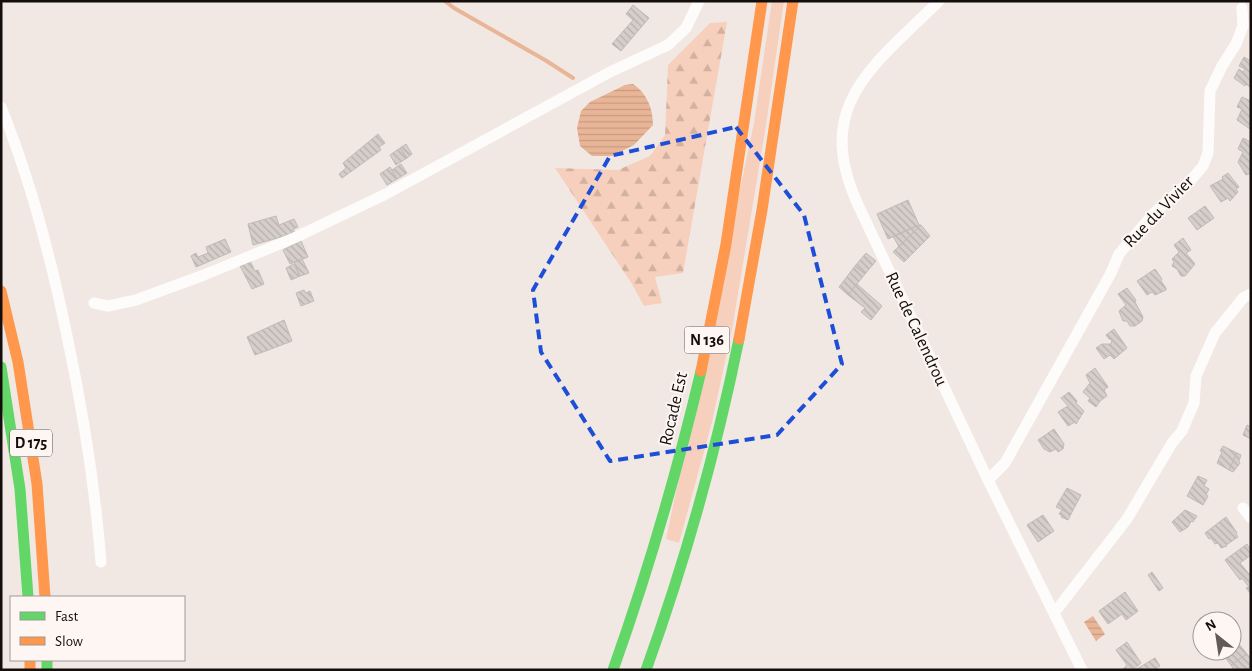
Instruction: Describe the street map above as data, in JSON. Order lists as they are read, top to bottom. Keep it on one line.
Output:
{"streets":{"highway":["N 136","Rocade Est","D 175"],"street":["Rue du Vivier","Rue de Calendrou"]},"crossings":[["Rue du Vivier","Rue de Calendrou"]],"legend":["Fast","Slow"],"north":"top left"}
